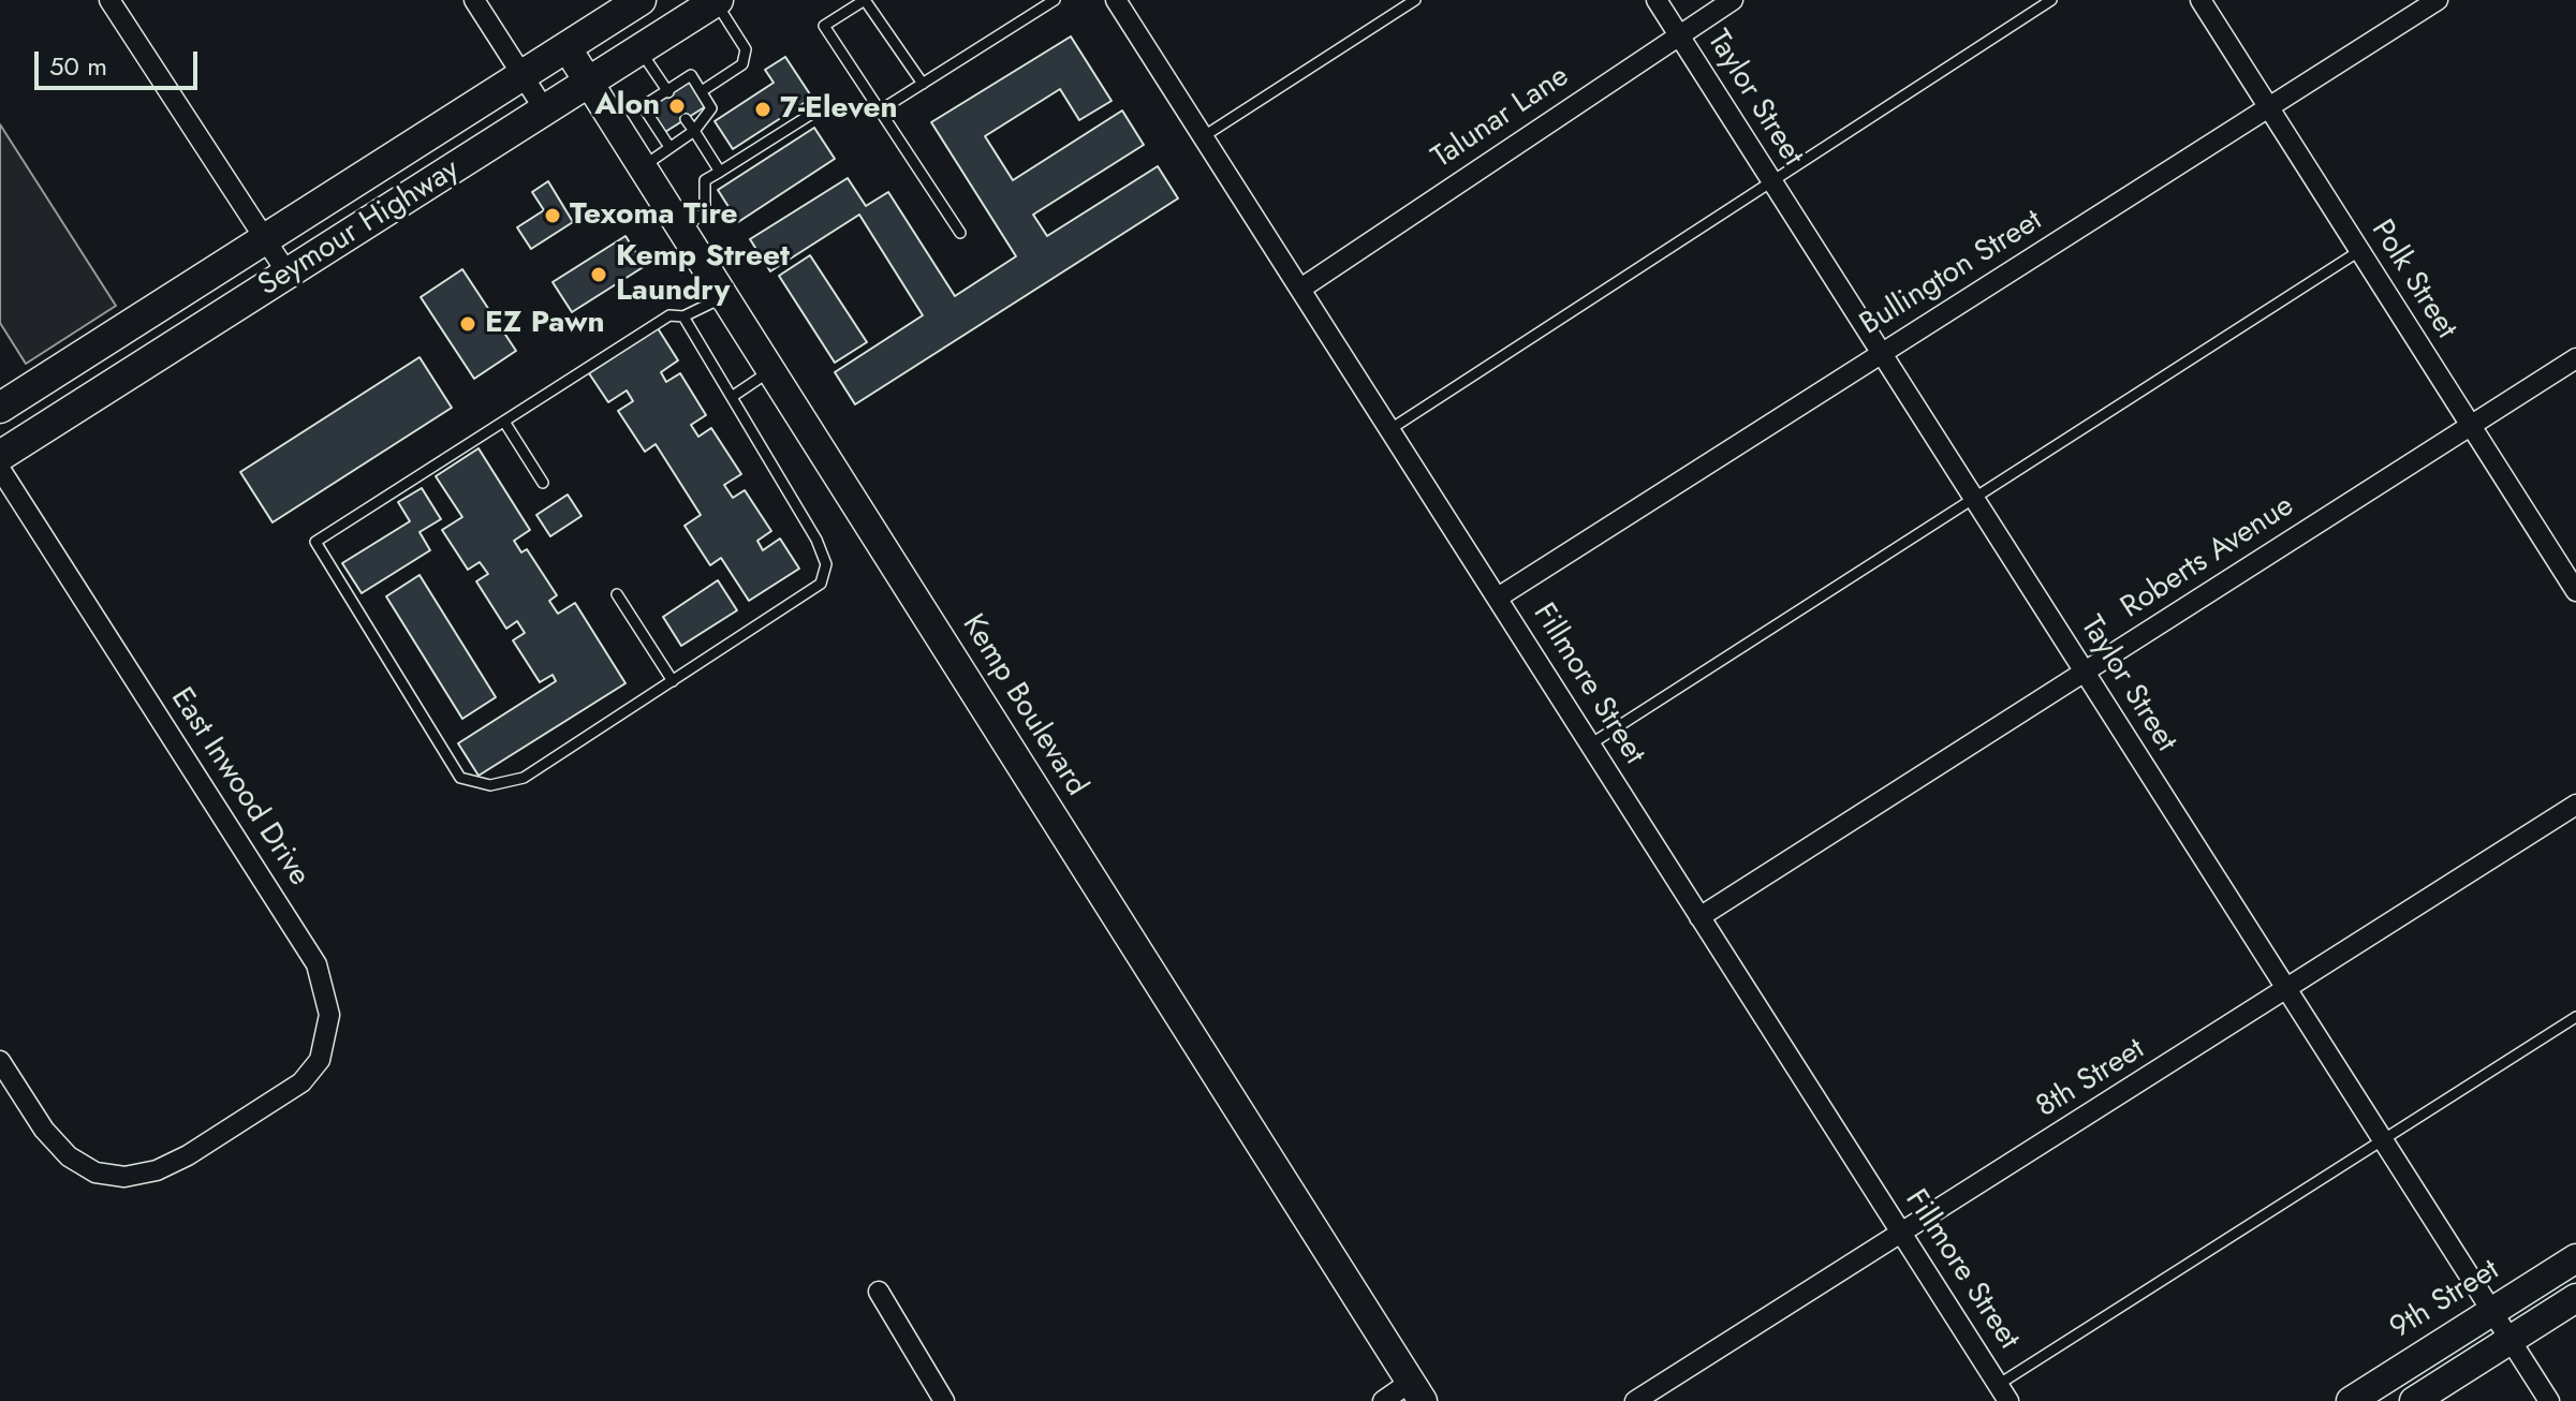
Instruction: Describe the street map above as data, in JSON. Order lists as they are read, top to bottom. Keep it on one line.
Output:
{"streets":{"main road":["Seymour Highway","Kemp Boulevard","9th Street"],"street":["Taylor Street","Talunar Lane","Bullington Street","Polk Street","Roberts Avenue","Fillmore Street","East Inwood Drive","8th Street"]},"crossings":[["Taylor Street","Talunar Lane"],["Taylor Street","Bullington Street"],["Taylor Street","Roberts Avenue"],["Taylor Street","8th Street"],["Taylor Street","9th Street"],["Talunar Lane","Fillmore Street"],["Seymour Highway","Kemp Boulevard"],["Bullington Street","Polk Street"],["Bullington Street","Fillmore Street"],["Polk Street","Roberts Avenue"],["Roberts Avenue","Fillmore Street"],["Fillmore Street","8th Street"]],"places":["Alon","7-Eleven","Texoma Tire","Kemp Street Laundry","EZ Pawn"],"scale_bar":"50 m"}
